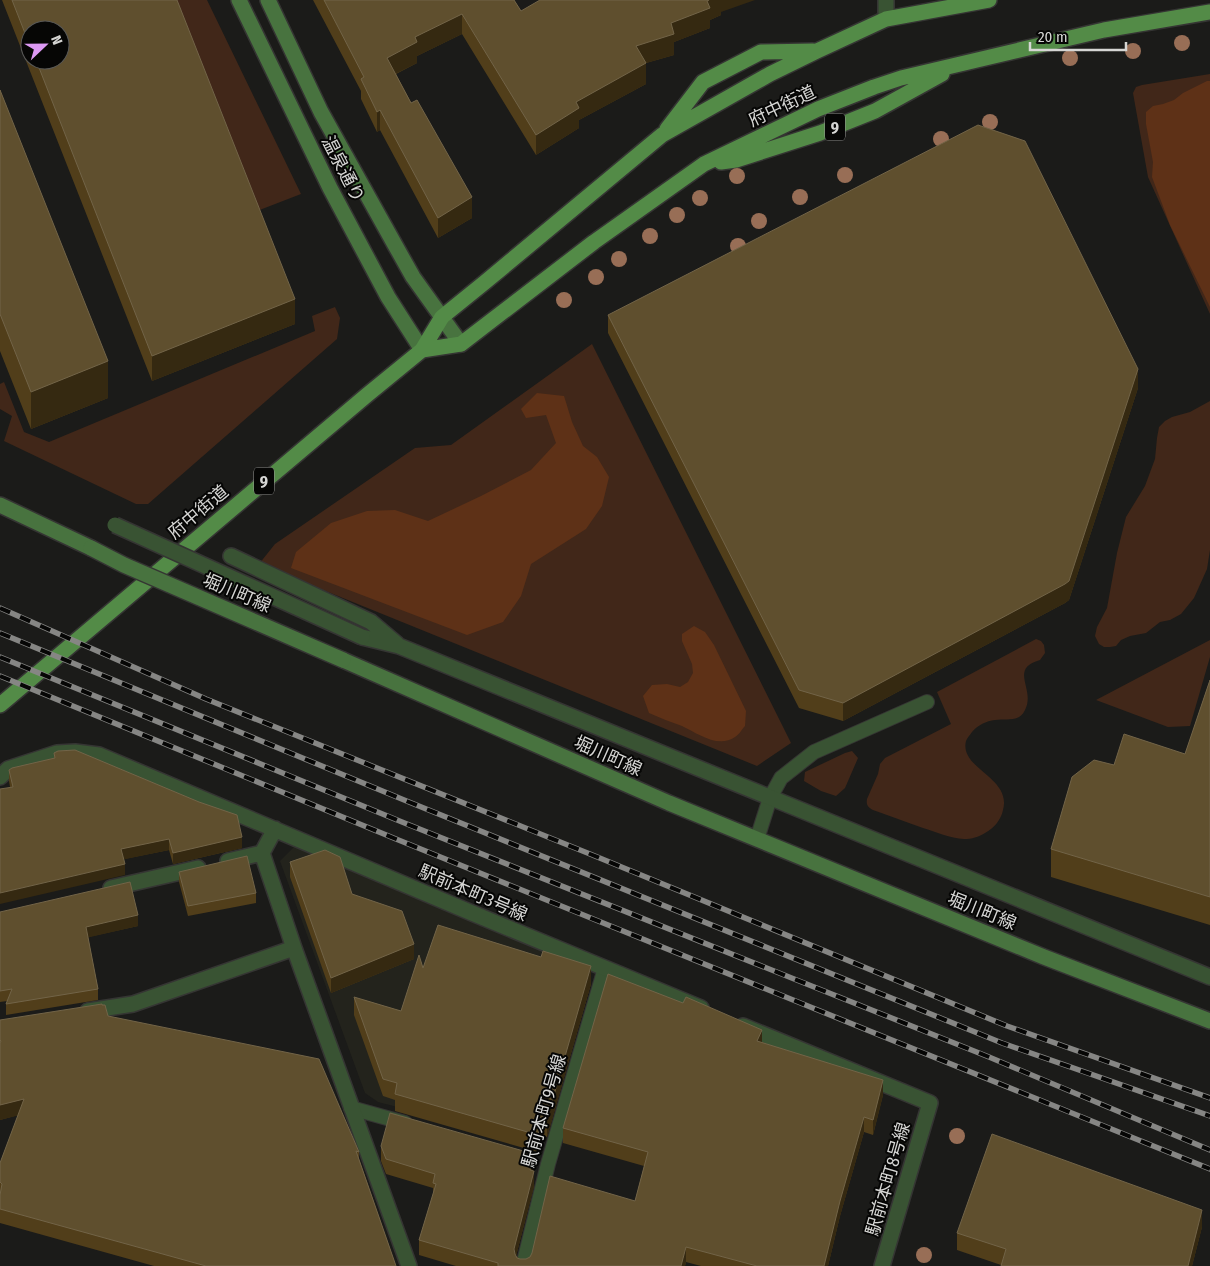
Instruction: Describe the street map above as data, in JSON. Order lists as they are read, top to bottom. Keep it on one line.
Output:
{"streets":{"main road":["府中街道","9"],"street":["温泉通り","堀川町線","駅前本町3号線","駅前本町8号線"],"lane":["駅前本町9号線"]},"crossings":[["府中街道","9"],["府中街道","温泉通り"],["駅前本町3号線","駅前本町9号線"]],"scale_bar":"20 m","north":"right"}
